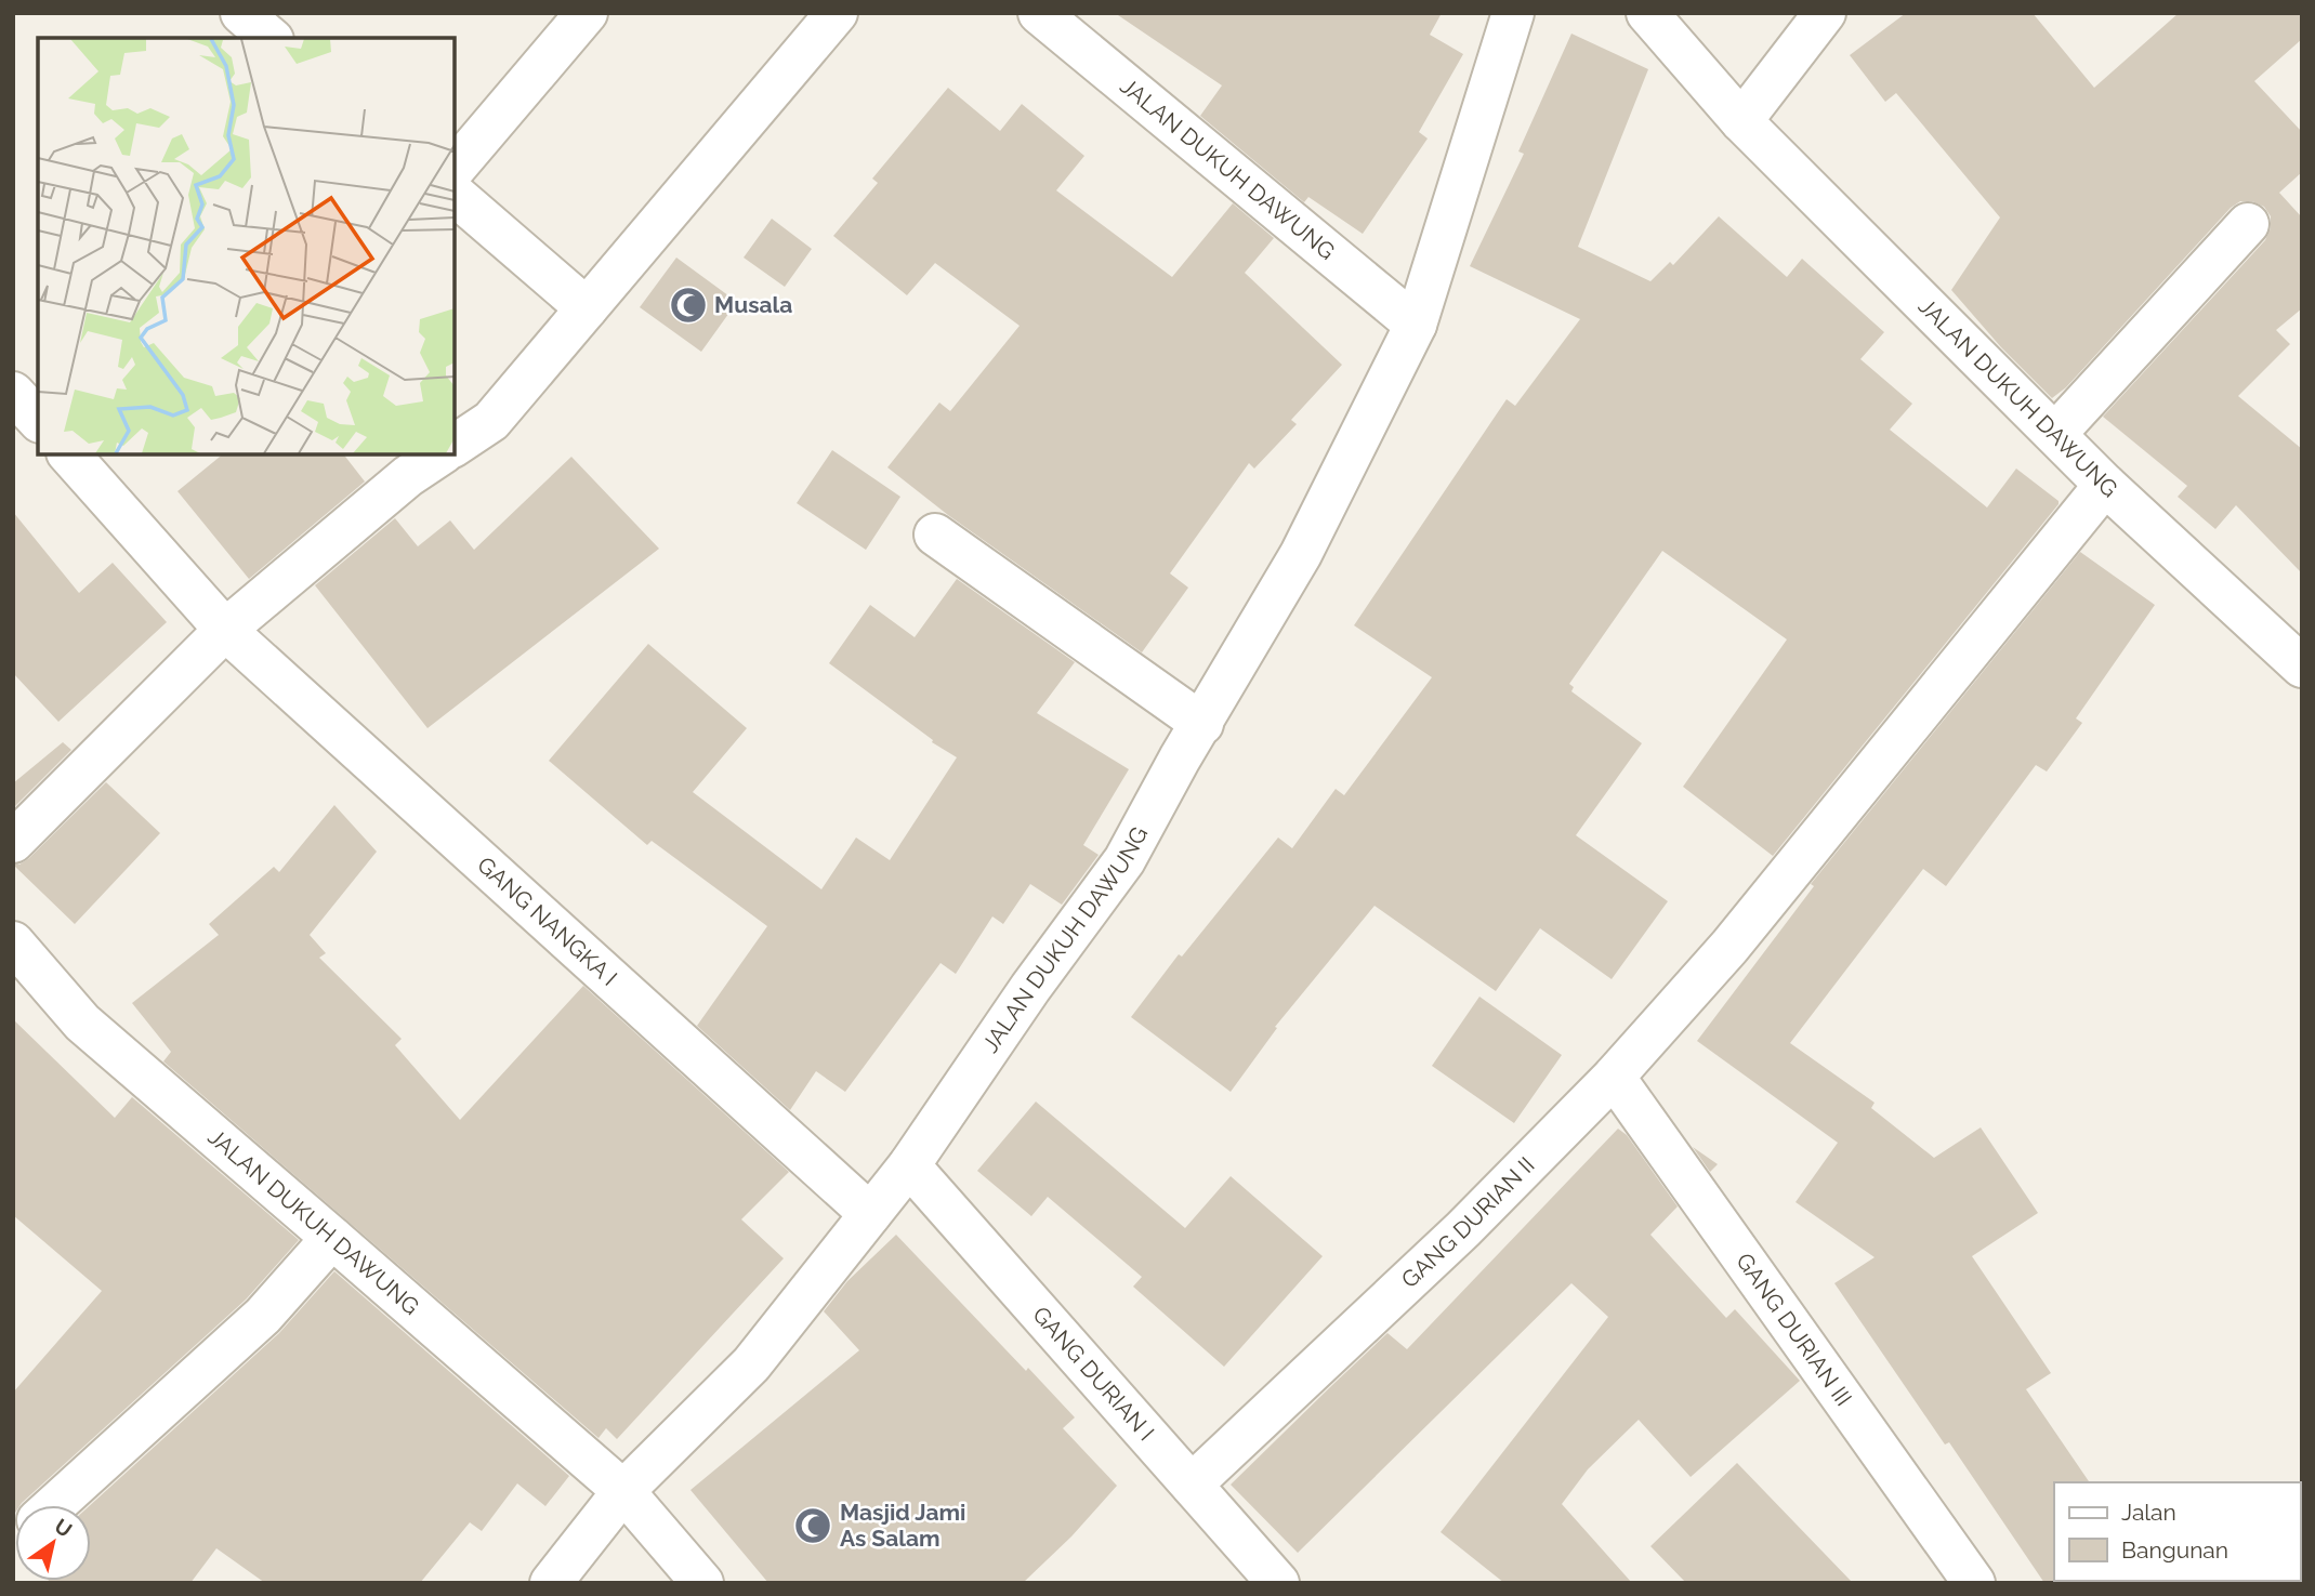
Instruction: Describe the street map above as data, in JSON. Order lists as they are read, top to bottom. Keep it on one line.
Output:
{"streets":{"street":["JALAN DUKUH DAWUNG","GANG NANGKA I","GANG DURIAN II","GANG DURIAN III","GANG DURIAN I"]},"crossings":[["JALAN DUKUH DAWUNG","GANG NANGKA I"],["JALAN DUKUH DAWUNG","GANG DURIAN II"],["JALAN DUKUH DAWUNG","GANG DURIAN I"],["GANG DURIAN II","GANG DURIAN III"],["GANG DURIAN II","GANG DURIAN I"]],"places":{"mosque":["Musala","Masjid Jami As Salam"]},"legend":["Jalan","Bangunan"],"north":"top right"}
